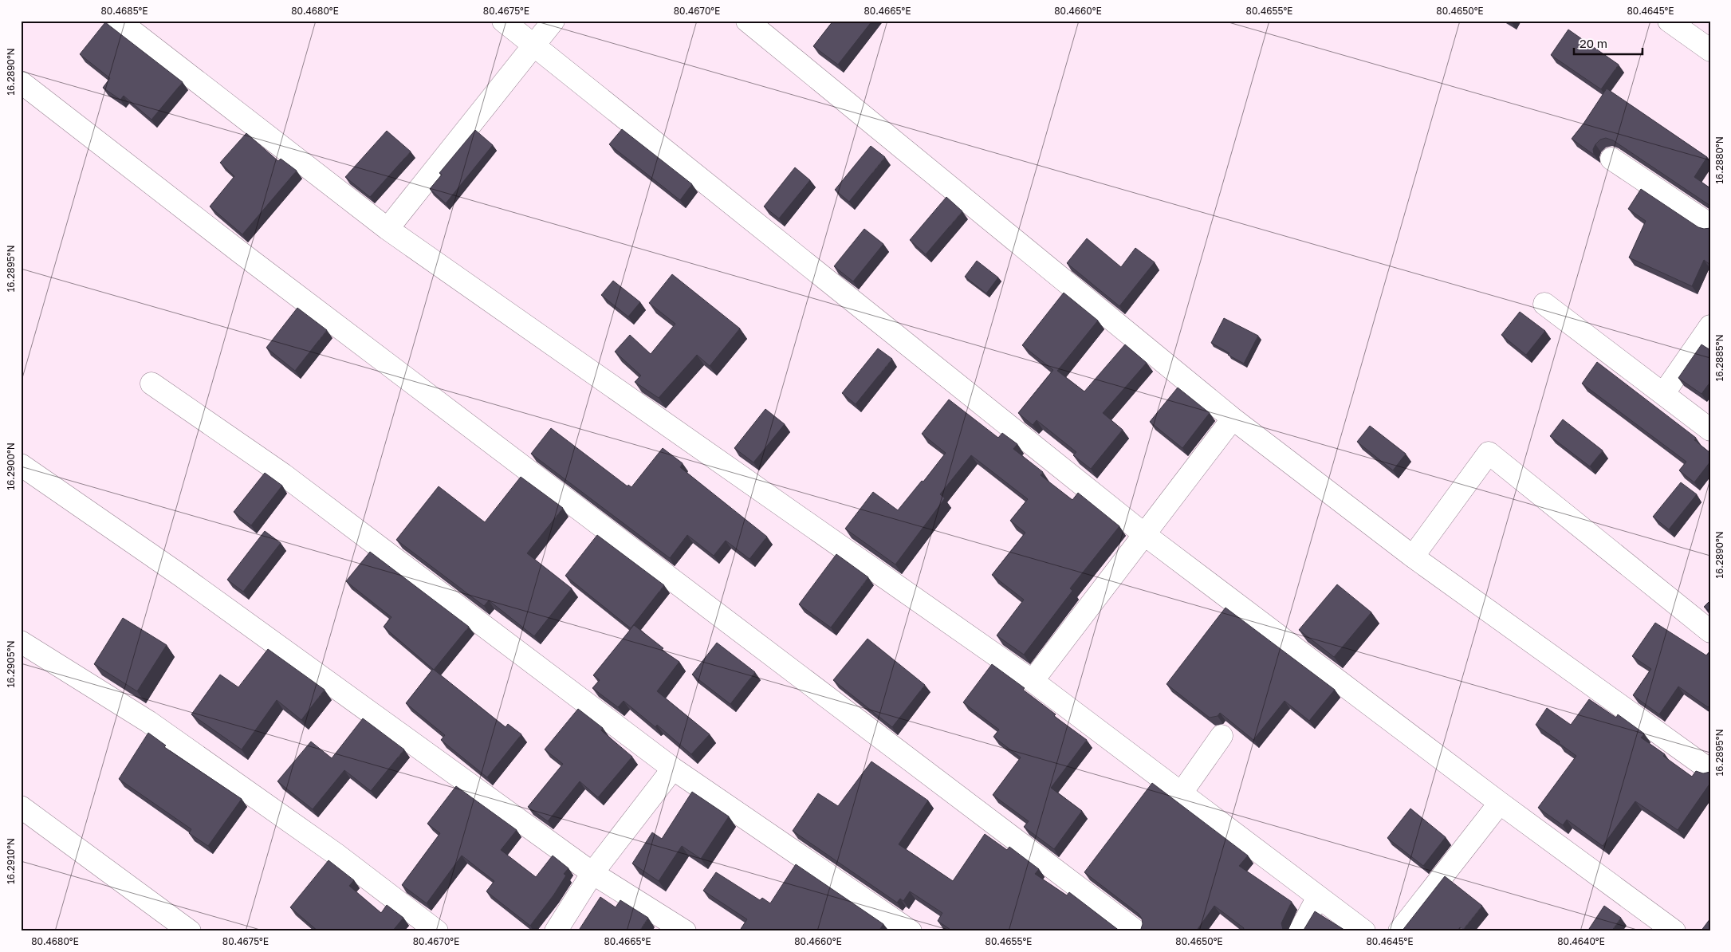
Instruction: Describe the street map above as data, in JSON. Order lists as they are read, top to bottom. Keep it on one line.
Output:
{"scale_bar":"20 m","coordinates":["80.4685°E","80.4680°E","80.4675°E","80.4670°E","80.4665°E","80.4660°E","80.4655°E","80.4650°E","80.4645°E","16.2890°N","16.2880°N","16.2895°N","16.2885°N","16.2900°N","16.2905°N","16.2910°N","80.4640°E"]}
